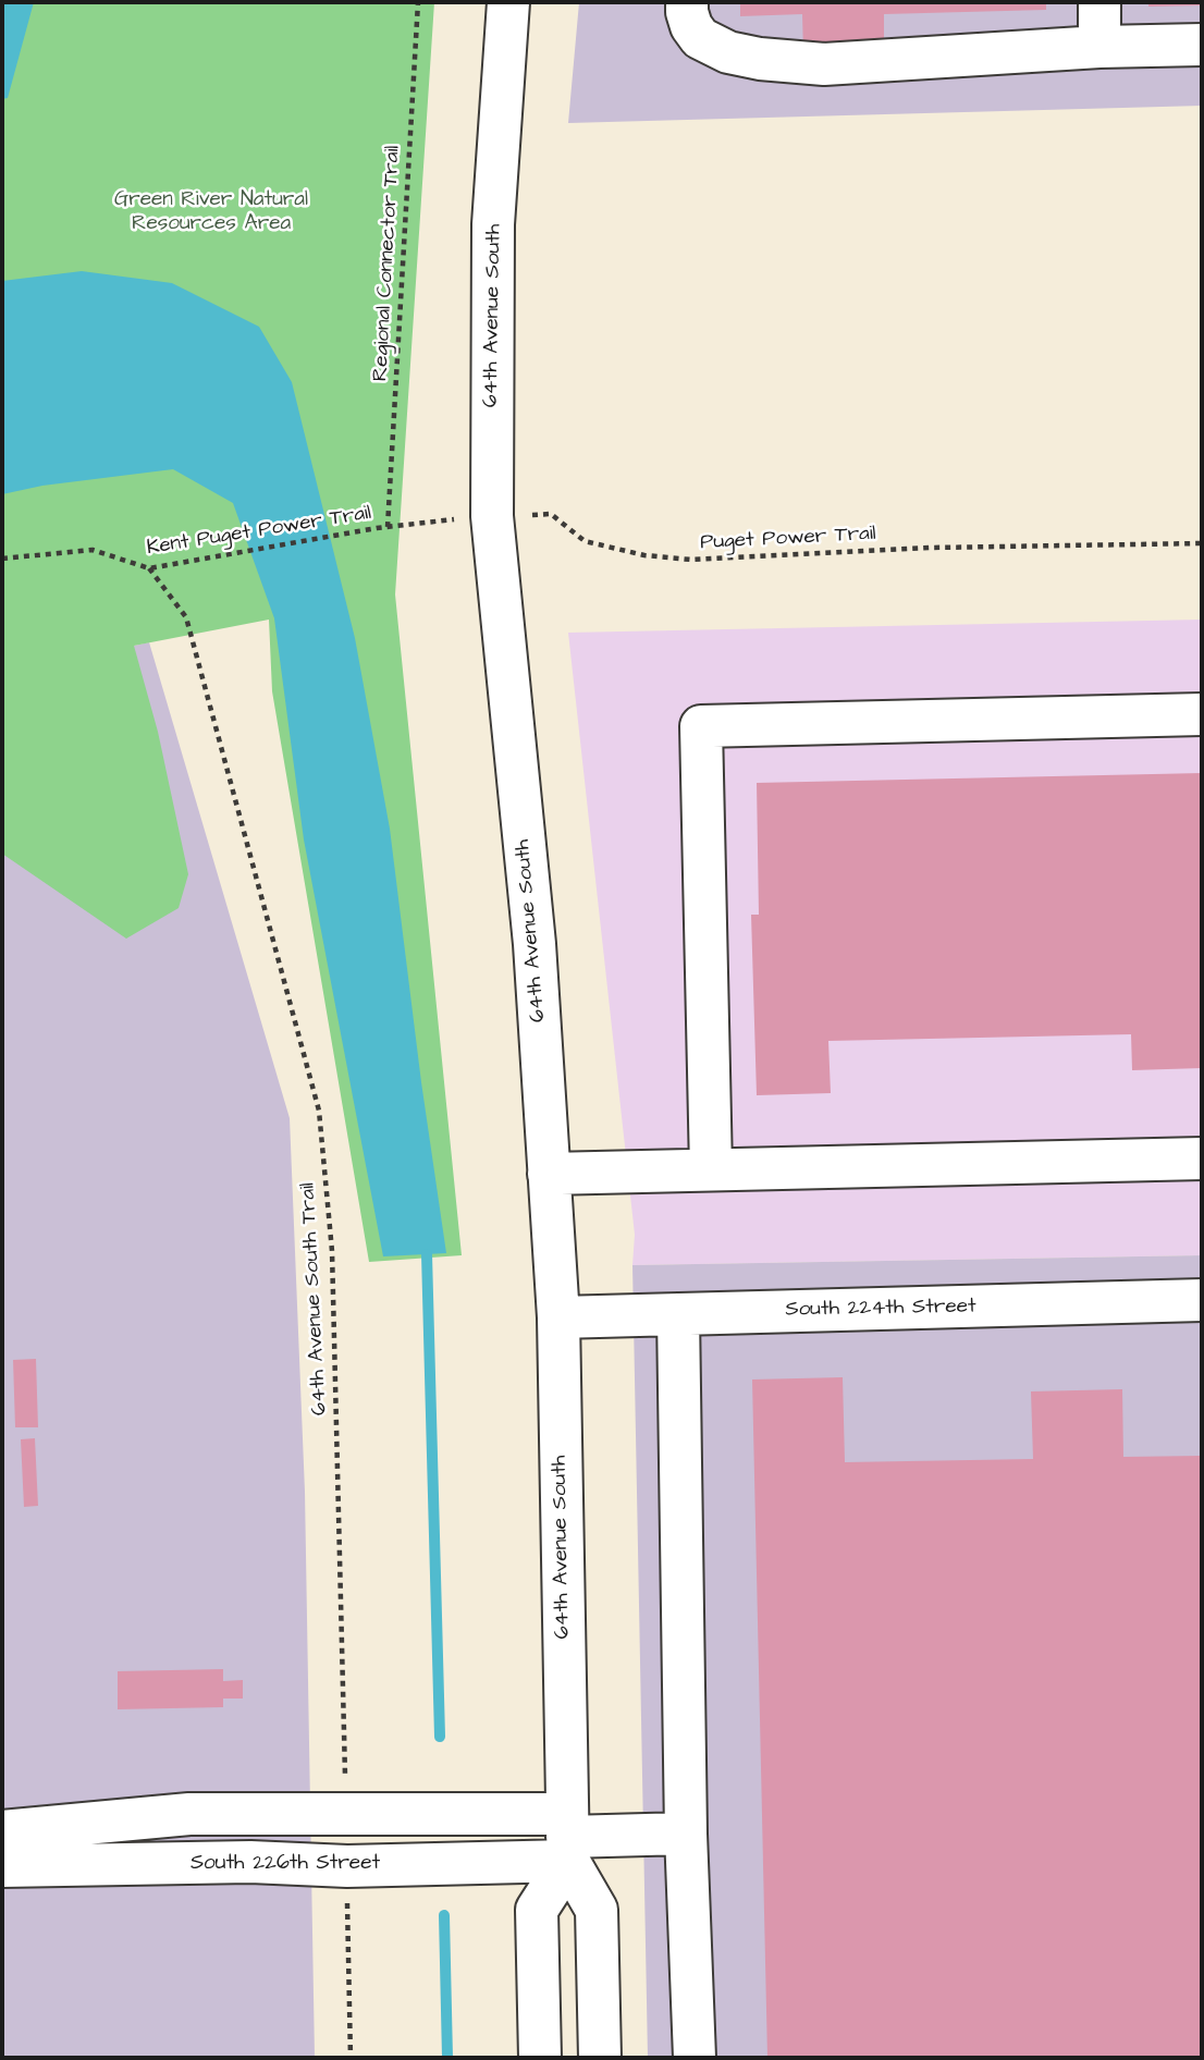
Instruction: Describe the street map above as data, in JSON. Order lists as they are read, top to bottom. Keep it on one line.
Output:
{"streets":{"street":["64th Avenue South","South 224th Street","South 226th Street"],"path":["Regional Connector Trail","Kent Puget Power Trail","Puget Power Trail","64th Avenue South Trail"]},"crossings":[["Regional Connector Trail","Kent Puget Power Trail"],["Regional Connector Trail","Puget Power Trail"],["64th Avenue South","Puget Power Trail"],["64th Avenue South","South 224th Street"],["64th Avenue South","South 226th Street"],["Kent Puget Power Trail","Puget Power Trail"],["Kent Puget Power Trail","64th Avenue South Trail"]],"parks":["Green River Natural Resources Area"]}
